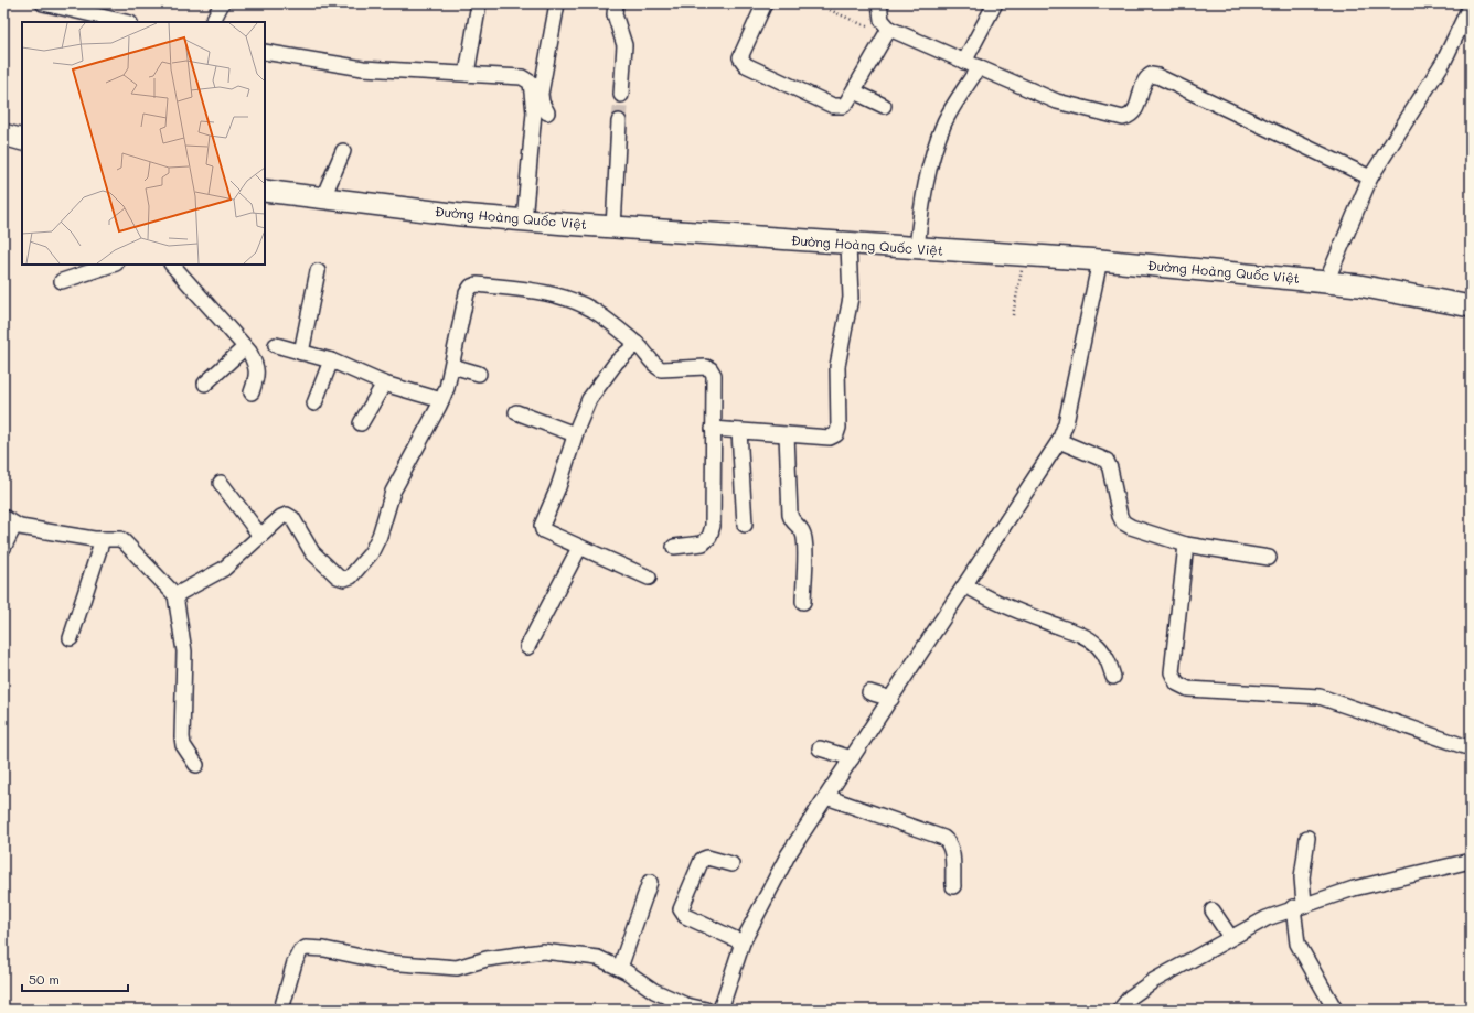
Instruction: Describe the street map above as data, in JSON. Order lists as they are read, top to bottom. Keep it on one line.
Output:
{"streets":{"highway":["Đường Hoàng Quốc Việt"]},"scale_bar":"50 m"}
